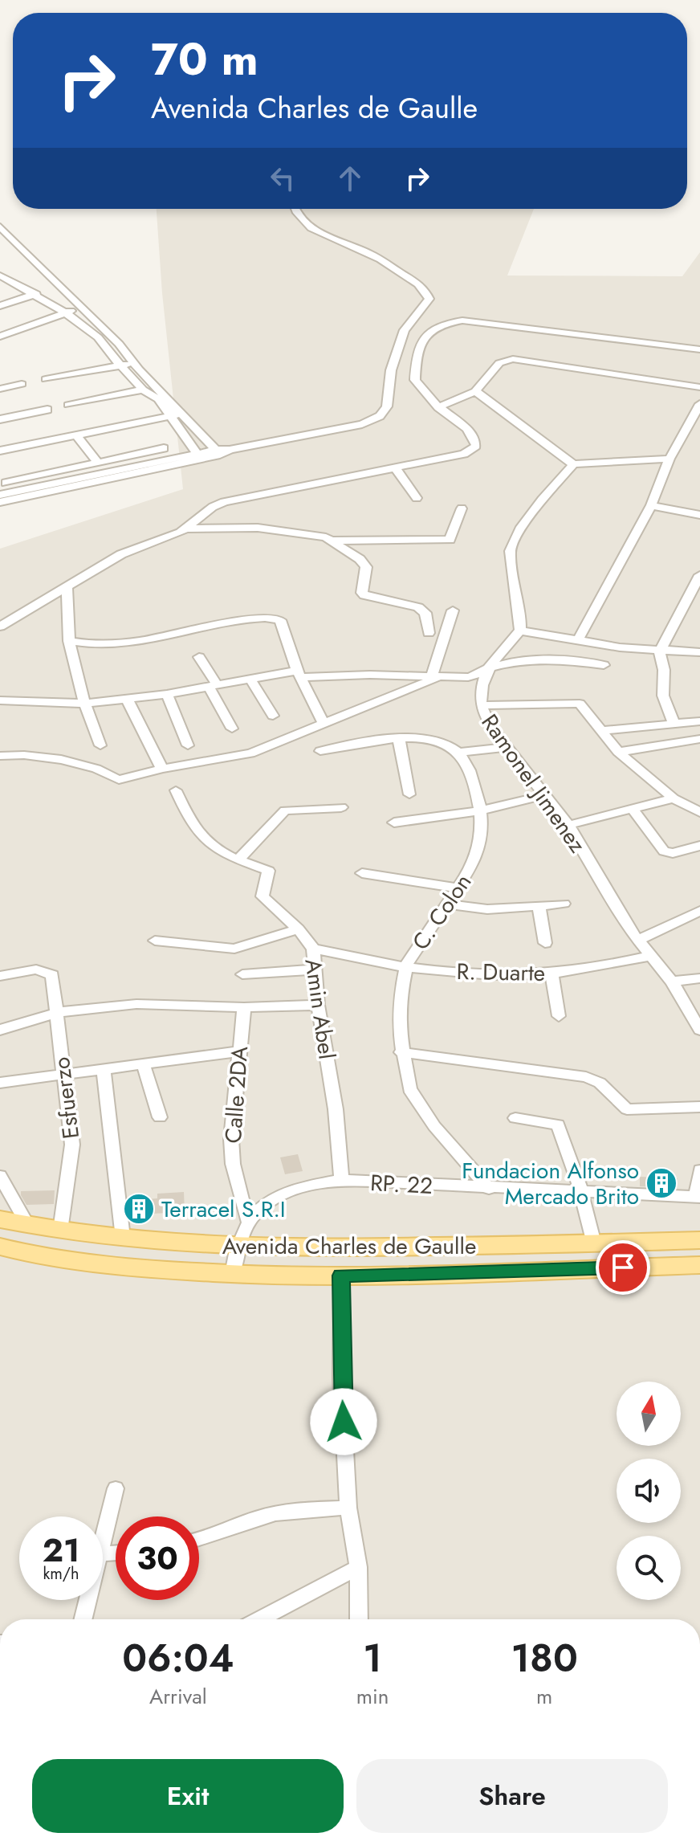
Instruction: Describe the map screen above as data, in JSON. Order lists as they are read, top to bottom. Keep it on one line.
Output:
{"streets":{"main road":["Avenida Charles de Gaulle"],"street":["Ramonel Jimenez","C. Colon","R. Duarte","Amin Abel","Calle 2DA","Esfuerzo","RP. 22"]},"crossings":[["Ramonel Jimenez","R. Duarte"],["C. Colon","R. Duarte"],["C. Colon","RP. 22"],["R. Duarte","Amin Abel"],["Amin Abel","RP. 22"],["Calle 2DA","RP. 22"],["Esfuerzo","Avenida Charles de Gaulle"],["RP. 22","Avenida Charles de Gaulle"]],"places":{"building":["Fundacion Alfonso Mercado Brito","Terracel S.R.I"]},"north":"top","page":{"turn":["70 m","Avenida Charles de Gaulle"],"speed":"21 km/h","limit":"30","eta":["06:04","Arrival","1","min","180","m"],"buttons":["Exit","Share"]}}
